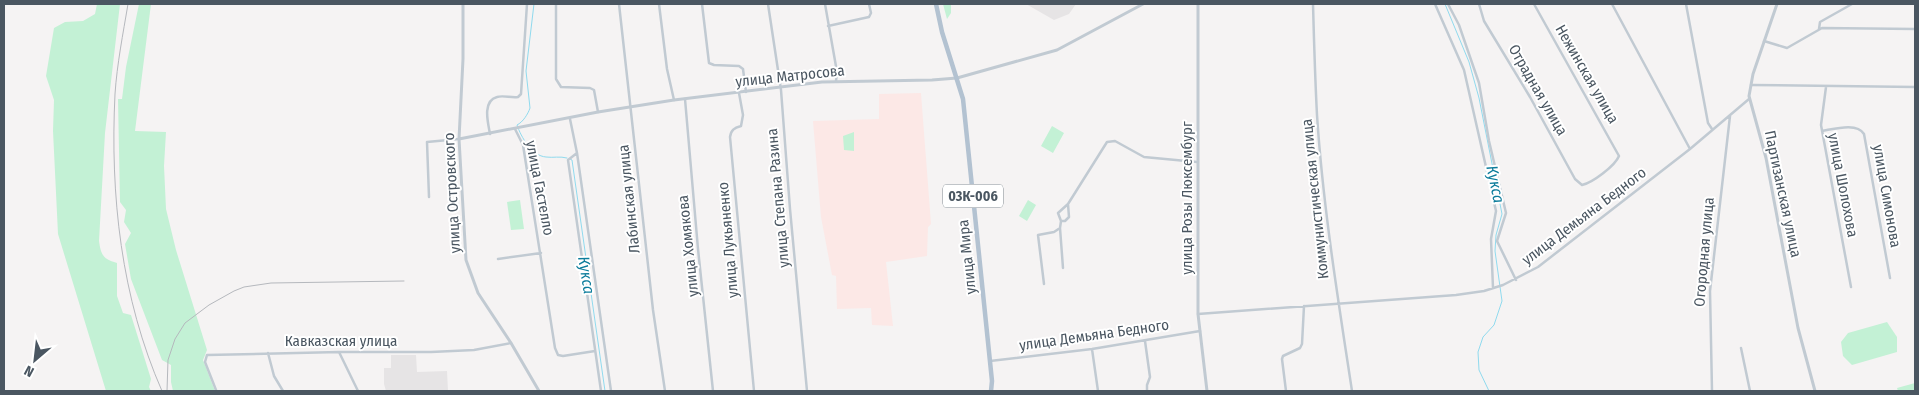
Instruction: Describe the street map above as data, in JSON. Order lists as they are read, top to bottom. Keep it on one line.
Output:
{"streets":{"main road":["03К-006","улица Мира"],"street":["Нежинская улица","улица Матросова","Отрадная улица","улица Шолохова","улица Гастелло","улица Островского","Партизанская улица","улица Симонова","улица Степана Разина","улица Розы Люксембург","Лабинская улица","Коммунистическая улица","улица Демьяна Бедного","улица Лукьяненко","улица Хомякова","Огородная улица","Кавказская улица"]},"crossings":[["Нежинская улица","Отрадная улица"],["улица Матросова","улица Гастелло"],["улица Матросова","улица Островского"],["улица Матросова","улица Степана Разина"],["улица Матросова","Лабинская улица"],["улица Матросова","улица Лукьяненко"],["улица Матросова","улица Хомякова"],["улица Матросова","улица Мира"],["улица Шолохова","улица Симонова"],["улица Островского","Кавказская улица"],["Партизанская улица","улица Демьяна Бедного"],["улица Розы Люксембург","улица Демьяна Бедного"],["Коммунистическая улица","улица Демьяна Бедного"],["улица Демьяна Бедного","Огородная улица"],["улица Демьяна Бедного","улица Мира"]],"water":["Кукса"],"north":"bottom left"}
